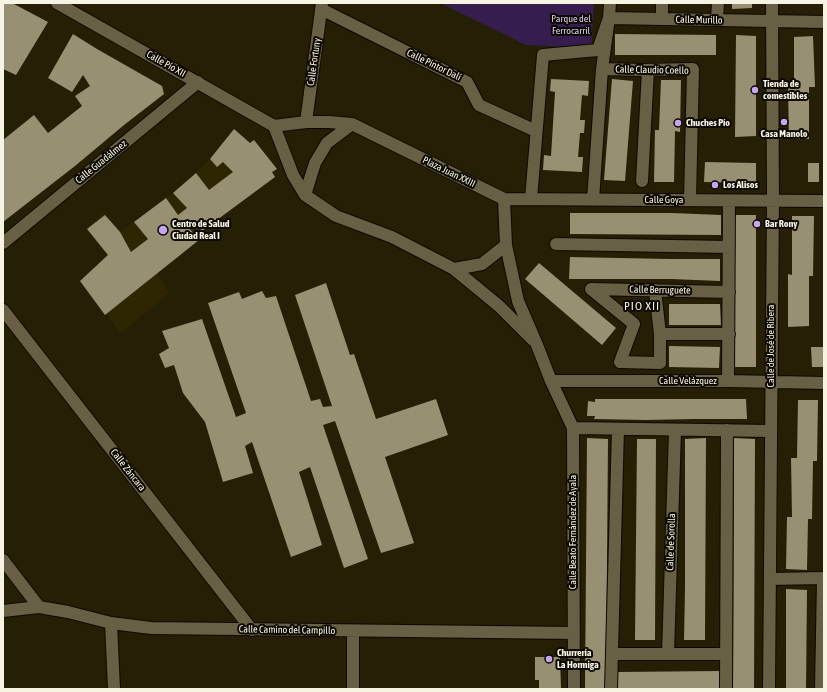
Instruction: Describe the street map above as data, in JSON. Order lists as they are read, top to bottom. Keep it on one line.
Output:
{"streets":{"street":["Calle Murillo","Calle Fortuny","Calle Pío XII","Calle Pintor Dalí","Calle Claudio Coello","Calle Guadálmez","Plaza Juan XXIII","Calle Goya","Calle Berruguete","Calle de José de Ribera","Calle Velázquez","Calle Záncara","Calle Beato Fernández de Ayala","Calle de Sorolla","Calle Camino del Campillo"]},"crossings":[["Calle Murillo","Calle de José de Ribera"],["Calle Fortuny","Calle Pintor Dalí"],["Calle Fortuny","Plaza Juan XXIII"],["Calle Pío XII","Calle Guadálmez"],["Calle Pío XII","Plaza Juan XXIII"],["Calle Claudio Coello","Calle Goya"],["Plaza Juan XXIII","Calle Goya"],["Calle Goya","Calle de José de Ribera"],["Calle de José de Ribera","Calle Velázquez"],["Calle Velázquez","Calle Beato Fernández de Ayala"],["Calle Záncara","Calle Camino del Campillo"],["Calle Beato Fernández de Ayala","Calle Camino del Campillo"]],"districts":["PIO XII"],"parks":["Parque del Ferrocarril"],"places":["Tienda de comestibles","Casa Manolo","Chuches Pío","Los Alisos","Bar Rony","Centro de Salud Ciudad Real I","Churrería La Hormiga"]}
